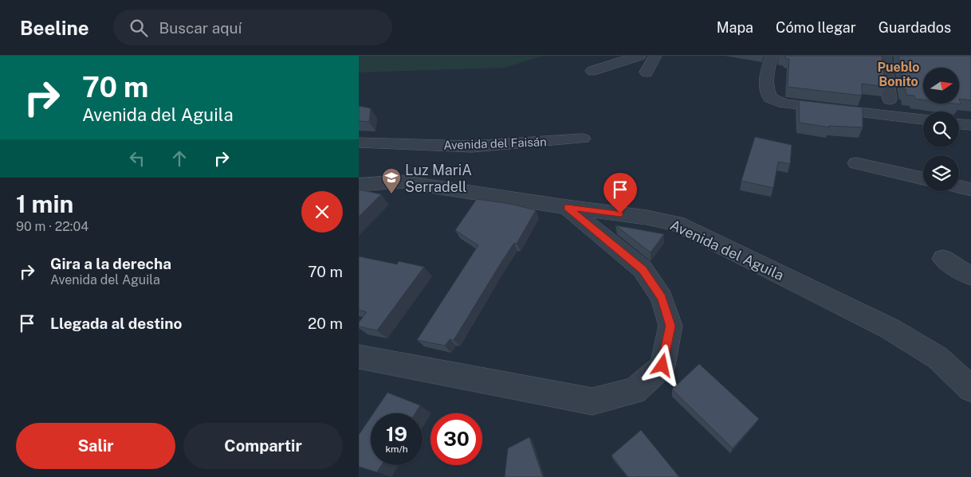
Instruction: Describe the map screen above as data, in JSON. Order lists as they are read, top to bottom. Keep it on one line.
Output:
{"streets":{"street":["Avenida del Faisán","Avenida del Aguila"]},"districts":["Pueblo Bonito"],"places":{"school or university":["Luz MariA Serradell"]},"north":"right","page":{"header":"Beeline","search":"Buscar aquí","nav":["Mapa","Cómo llegar","Guardados"],"turn":["70 m","Avenida del Aguila"],"heading":["1 min","90 m · 22:04"],"list":[{"name":"Gira a la derecha","note":"Avenida del Aguila","value":"70 m"},{"name":"Llegada al destino","value":"20 m"}],"speed":"19 km/h","limit":"30","buttons":["Salir","Compartir"]}}
